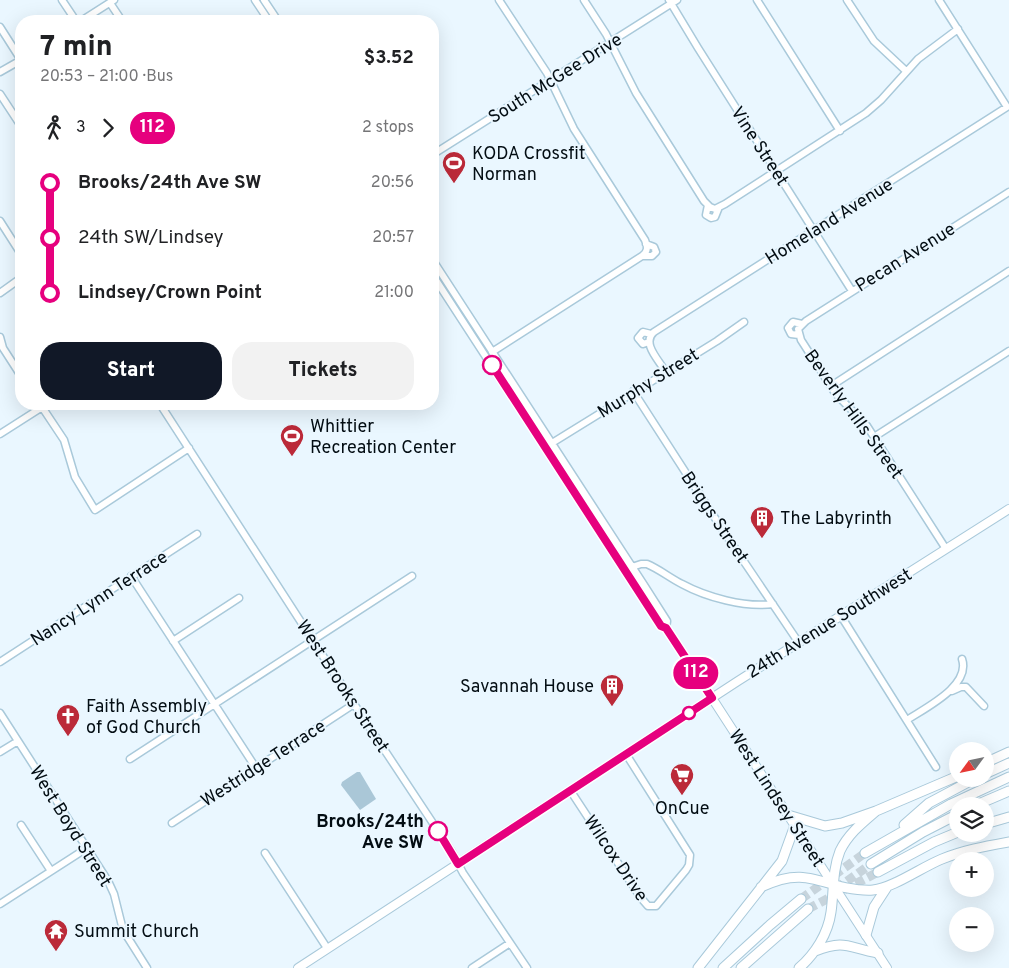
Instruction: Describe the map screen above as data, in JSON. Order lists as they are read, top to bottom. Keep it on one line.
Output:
{"streets":{"main road":["24th Avenue Southwest","West Lindsey Street"],"street":["South McGee Drive","Vine Street","Homeland Avenue","Pecan Avenue","Murphy Street","Beverly Hills Street","Briggs Street","Nancy Lynn Terrace","West Brooks Street","Westridge Terrace","West Boyd Street","Wilcox Drive"]},"crossings":[["South McGee Drive","Vine Street"],["Vine Street","Homeland Avenue"],["Vine Street","Pecan Avenue"],["Homeland Avenue","Murphy Street"],["Pecan Avenue","Beverly Hills Street"],["Murphy Street","Briggs Street"],["Murphy Street","West Lindsey Street"],["Beverly Hills Street","24th Avenue Southwest"],["Briggs Street","24th Avenue Southwest"],["24th Avenue Southwest","West Brooks Street"],["24th Avenue Southwest","West Lindsey Street"],["24th Avenue Southwest","Wilcox Drive"],["West Brooks Street","Westridge Terrace"]],"places":{"sports":["KODA Crossfit Norman","Whittier Recreation Center"],"building":["The Labyrinth","Savannah House"],"church":["Faith Assembly of God Church"],"supermarket":["OnCue"],"other":["Brooks/24th Ave SW"],"temple":["Summit Church"]},"lines":["bus line 112"],"north":"bottom left","page":{"on_map":"112","heading":["7 min","20:53 – 21:00 · Bus","$3.52"],"legs":["3","112","2 stops"],"list":[{"name":"Brooks/24th Ave SW","value":"20:56"},{"name":"24th SW/Lindsey","value":"20:57"},{"name":"Lindsey/Crown Point","value":"21:00"}],"buttons":["Start","Tickets"],"map_buttons":["+","−"]}}
